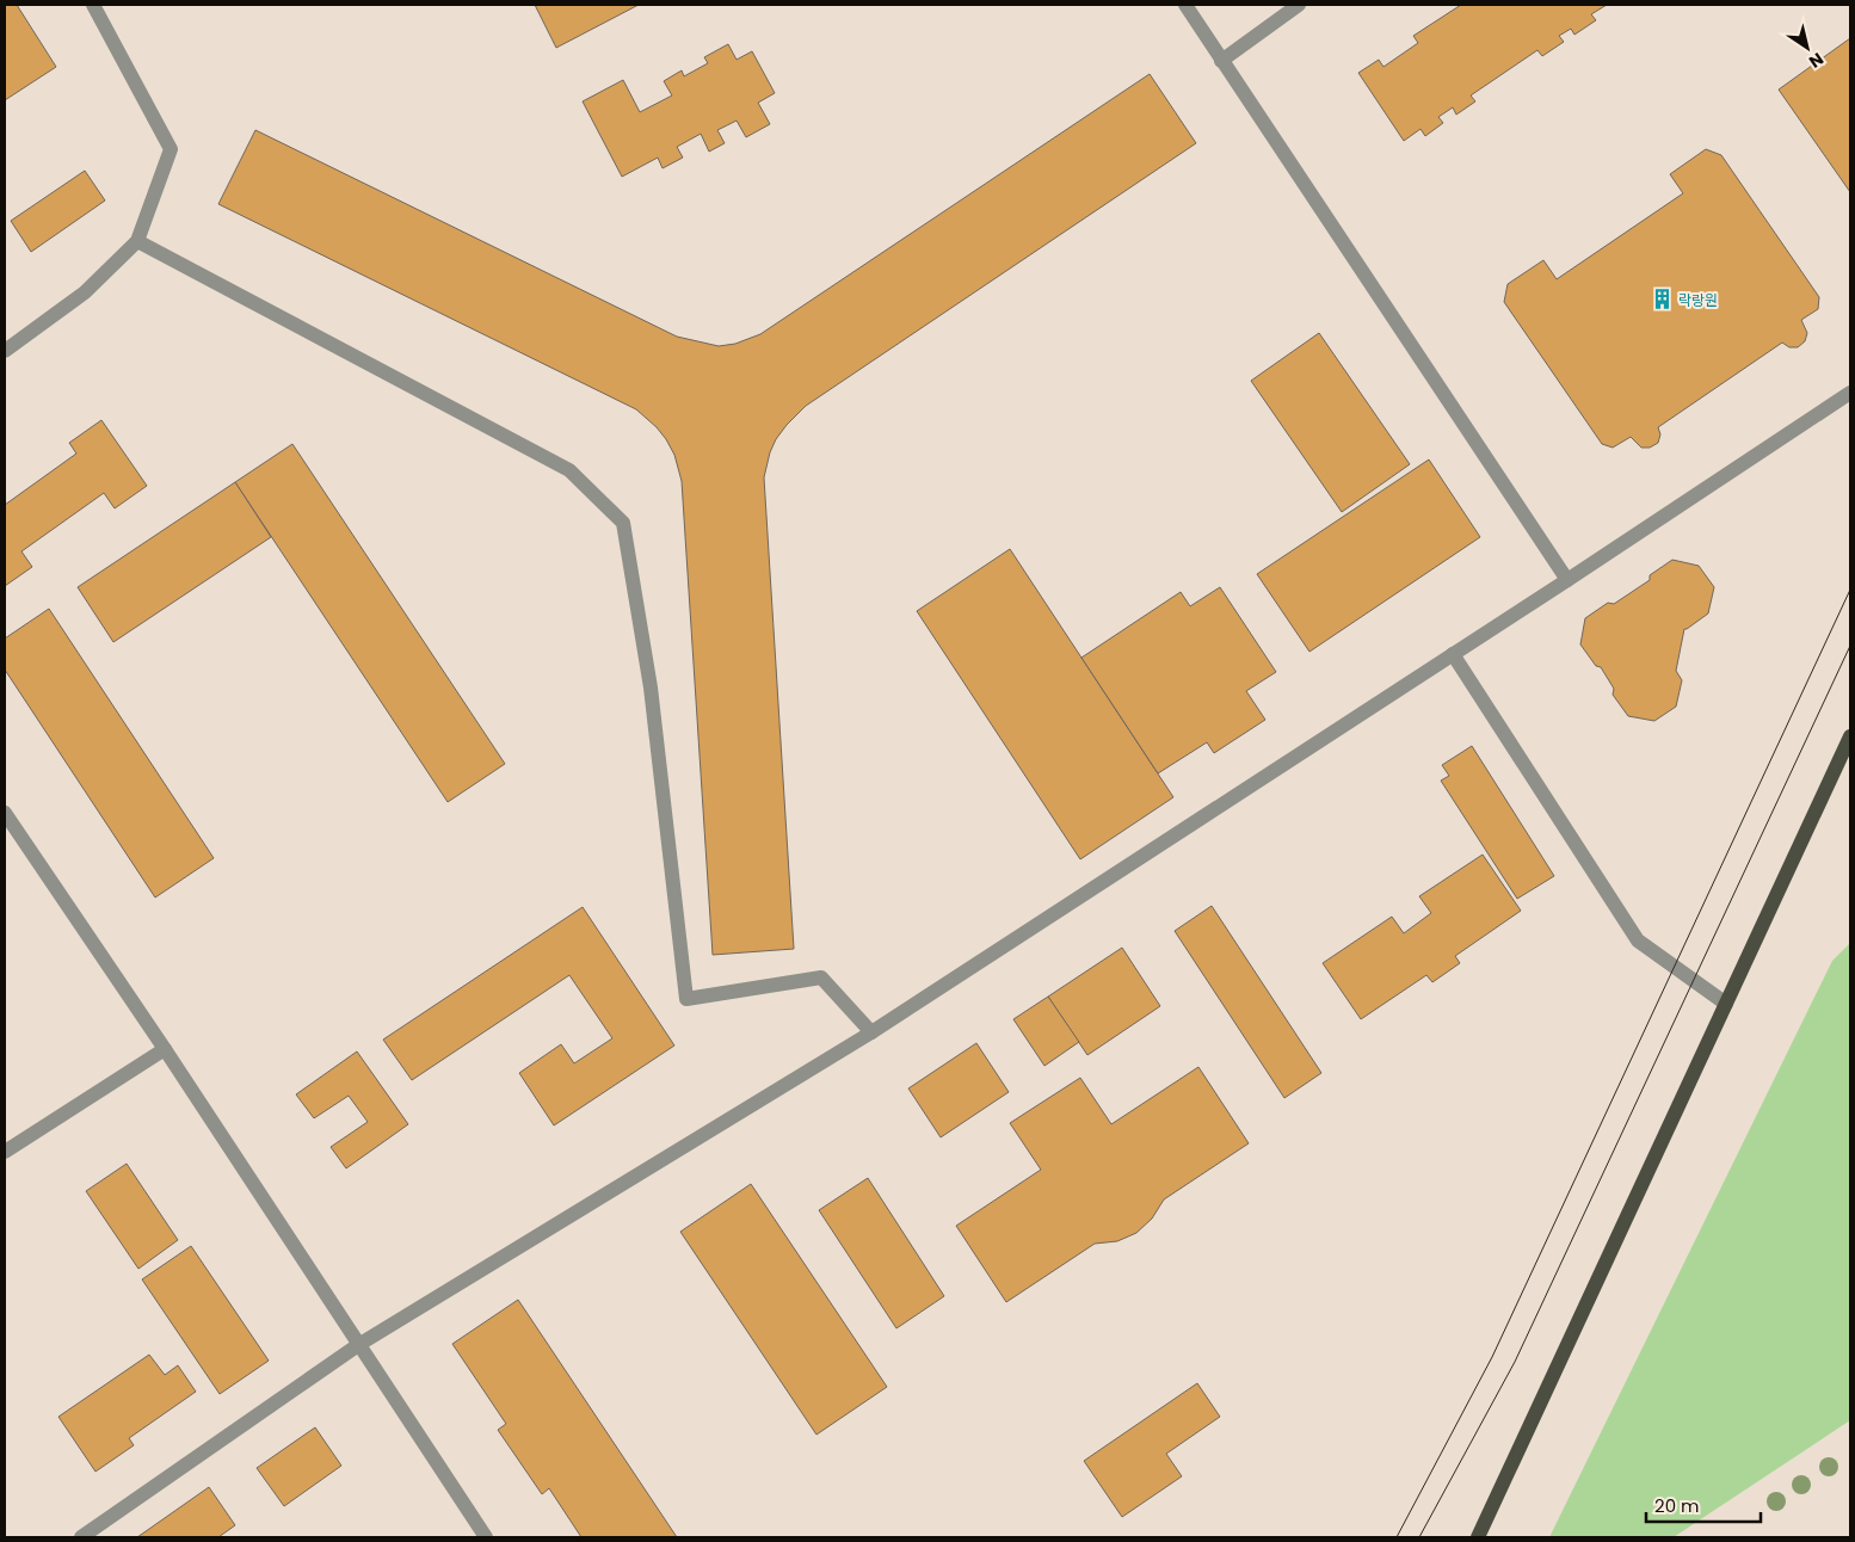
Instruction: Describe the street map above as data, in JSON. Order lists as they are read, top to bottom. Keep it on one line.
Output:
{"places":{"building":["락랑원"]},"scale_bar":"20 m","north":"bottom right"}
